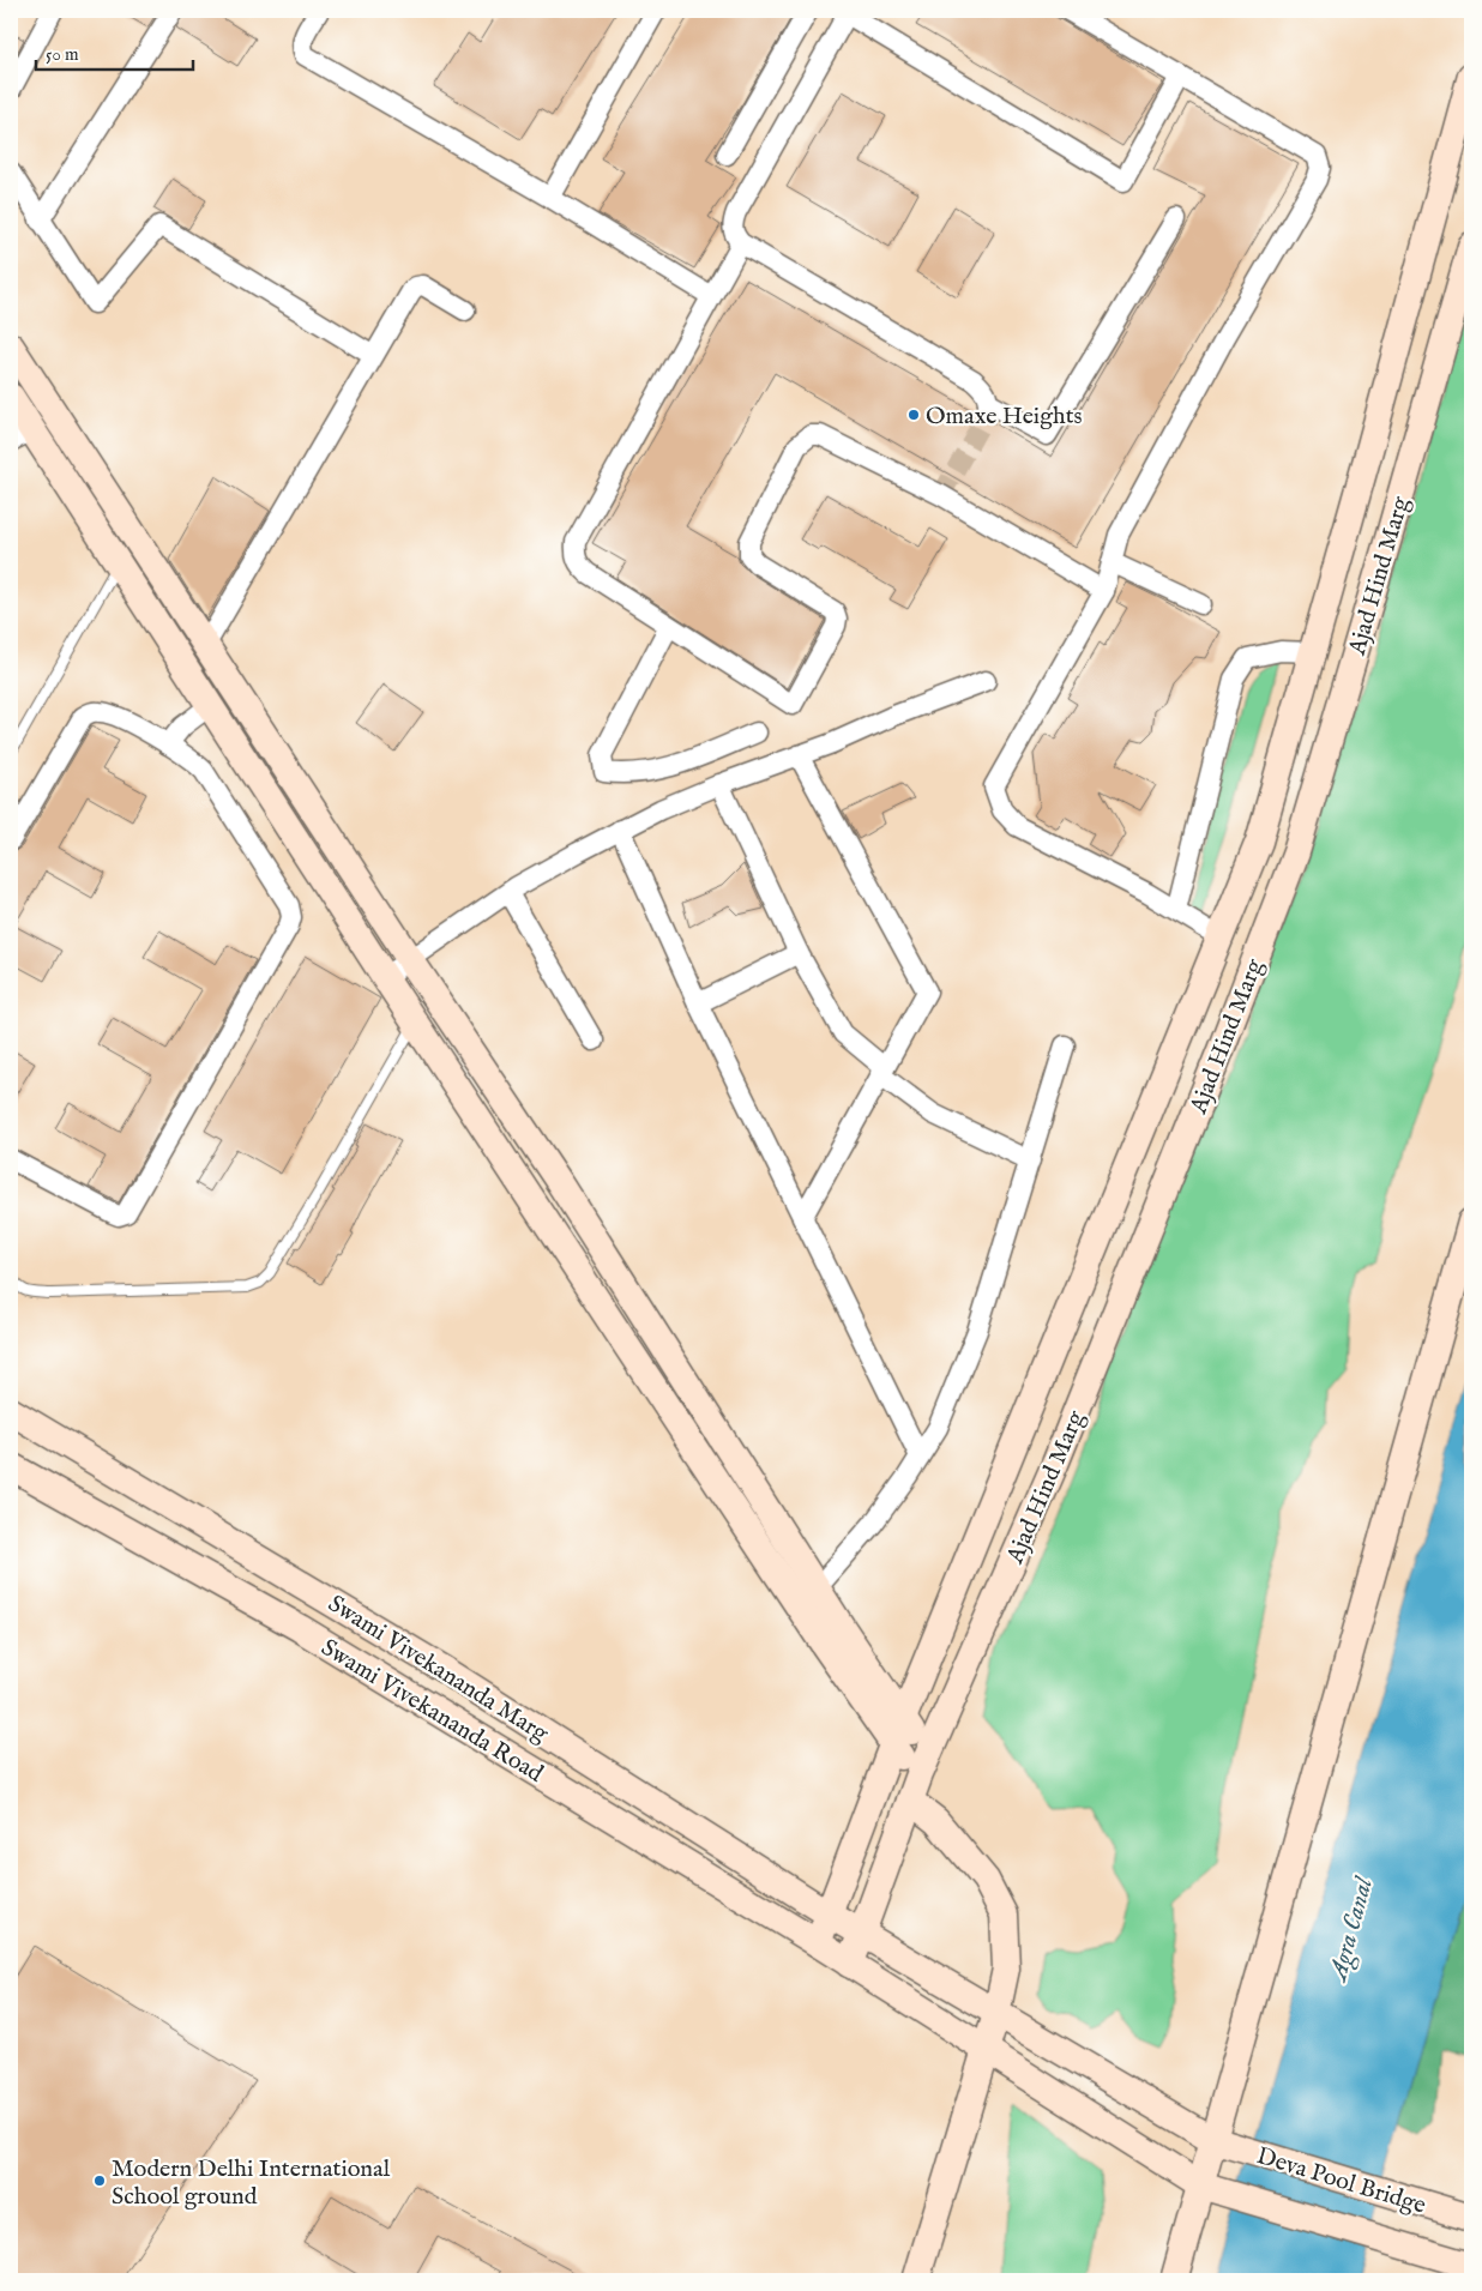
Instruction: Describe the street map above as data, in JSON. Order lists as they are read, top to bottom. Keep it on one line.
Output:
{"streets":{"street":["Ajad Hind Marg","Swami Vivekananda Marg","Swami Vivekananda Road","Deva Pool Bridge"]},"crossings":[["Ajad Hind Marg","Swami Vivekananda Marg"],["Ajad Hind Marg","Swami Vivekananda Road"],["Swami Vivekananda Marg","Deva Pool Bridge"]],"water":["Agra Canal"],"places":["Omaxe Heights","Modern Delhi International School ground"],"scale_bar":"50 m"}
